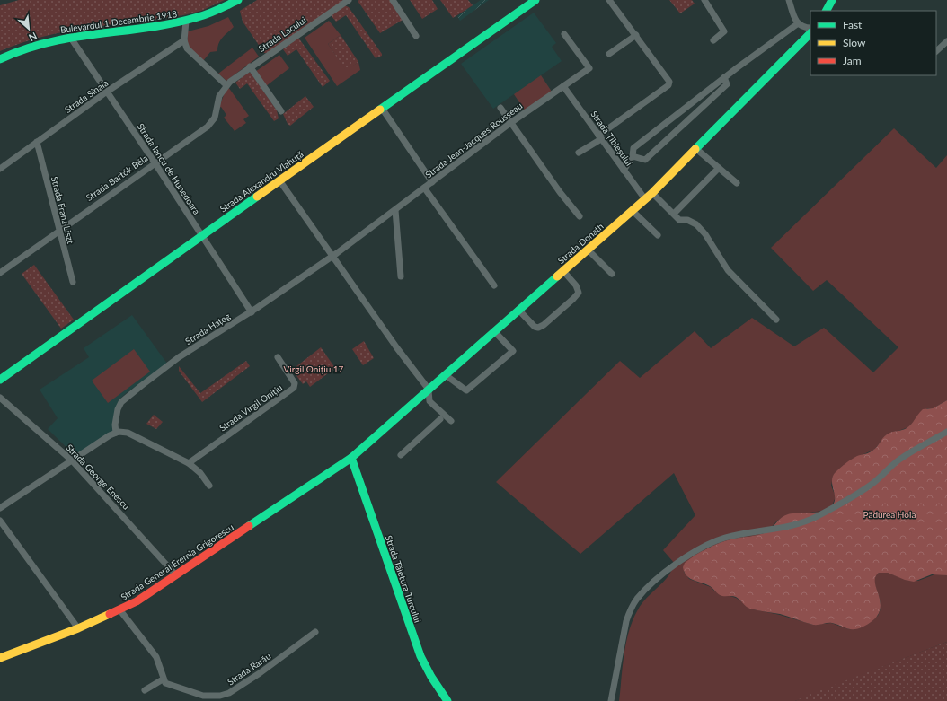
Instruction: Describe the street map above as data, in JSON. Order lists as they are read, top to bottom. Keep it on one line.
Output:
{"streets":{"main road":["Bulevardul 1 Decembrie 1918","Strada Alexandru Vlahuță","Strada Donath","Strada General Eremia Grigorescu","Strada Tăietura Turcului"],"street":["Strada Lacului","Strada Sinaia","Strada Țibleșului","Strada Jean-Jacques Rousseau","Strada Iancu de Hunedoara","Strada Bartók Béla","Strada Franz Liszt","Strada Hațeg","Strada Virgil Onițiu","Strada George Enescu","Strada Rarău"]},"crossings":[["Bulevardul 1 Decembrie 1918","Strada Iancu de Hunedoara"],["Strada Lacului","Strada Bartók Béla"],["Strada Sinaia","Strada Iancu de Hunedoara"],["Strada Sinaia","Strada Franz Liszt"],["Strada Țibleșului","Strada Jean-Jacques Rousseau"],["Strada Țibleșului","Strada Donath"],["Strada Jean-Jacques Rousseau","Strada Hațeg"],["Strada Iancu de Hunedoara","Strada Bartók Béla"],["Strada Iancu de Hunedoara","Strada Alexandru Vlahuță"],["Strada Iancu de Hunedoara","Strada Hațeg"],["Strada Bartók Béla","Strada Franz Liszt"],["Strada Donath","Strada General Eremia Grigorescu"],["Strada Donath","Strada Tăietura Turcului"],["Strada George Enescu","Strada General Eremia Grigorescu"],["Strada General Eremia Grigorescu","Strada Tăietura Turcului"]],"parks":["Virgil Onițiu 17","Pădurea Hoia"],"legend":["Fast","Slow","Jam"],"north":"bottom right"}
